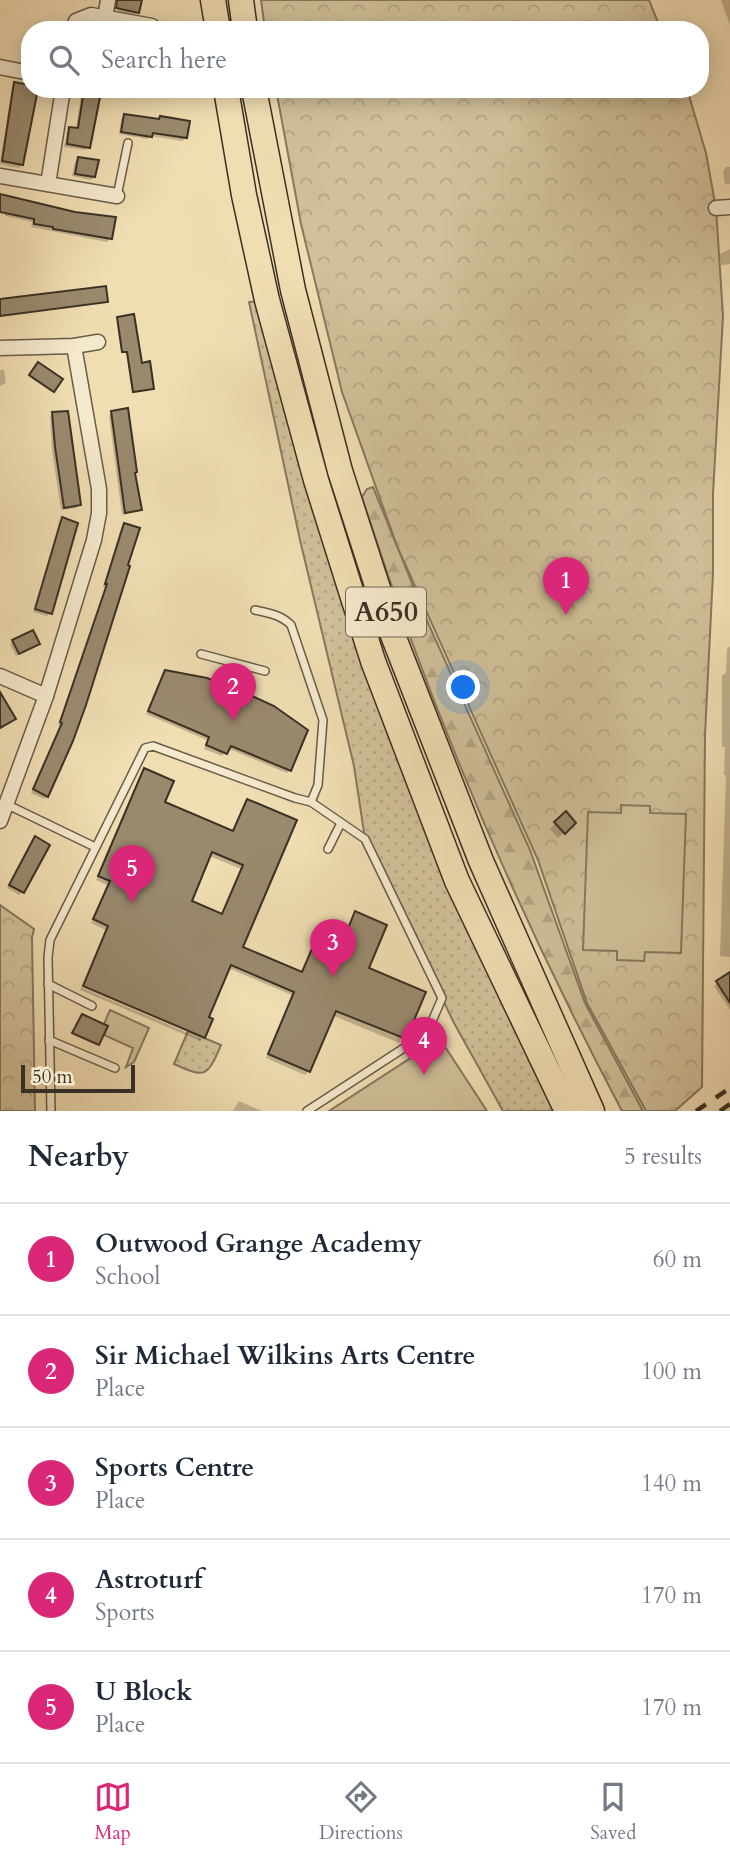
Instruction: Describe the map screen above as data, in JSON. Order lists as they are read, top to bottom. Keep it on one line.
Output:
{"streets":{"highway":["A650"]},"scale_bar":"50 m","page":{"search":"Search here","pins":["1","2","5","3","4"],"scale":"50 m","heading":["Nearby","5 results"],"list":[{"mark":"1","name":"Outwood Grange Academy","note":"School","value":"60 m"},{"mark":"2","name":"Sir Michael Wilkins Arts Centre","note":"Place","value":"100 m"},{"mark":"3","name":"Sports Centre","note":"Place","value":"140 m"},{"mark":"4","name":"Astroturf","note":"Sports","value":"170 m"},{"mark":"5","name":"U Block","note":"Place","value":"170 m"}],"nav":["Map","Directions","Saved"]}}
